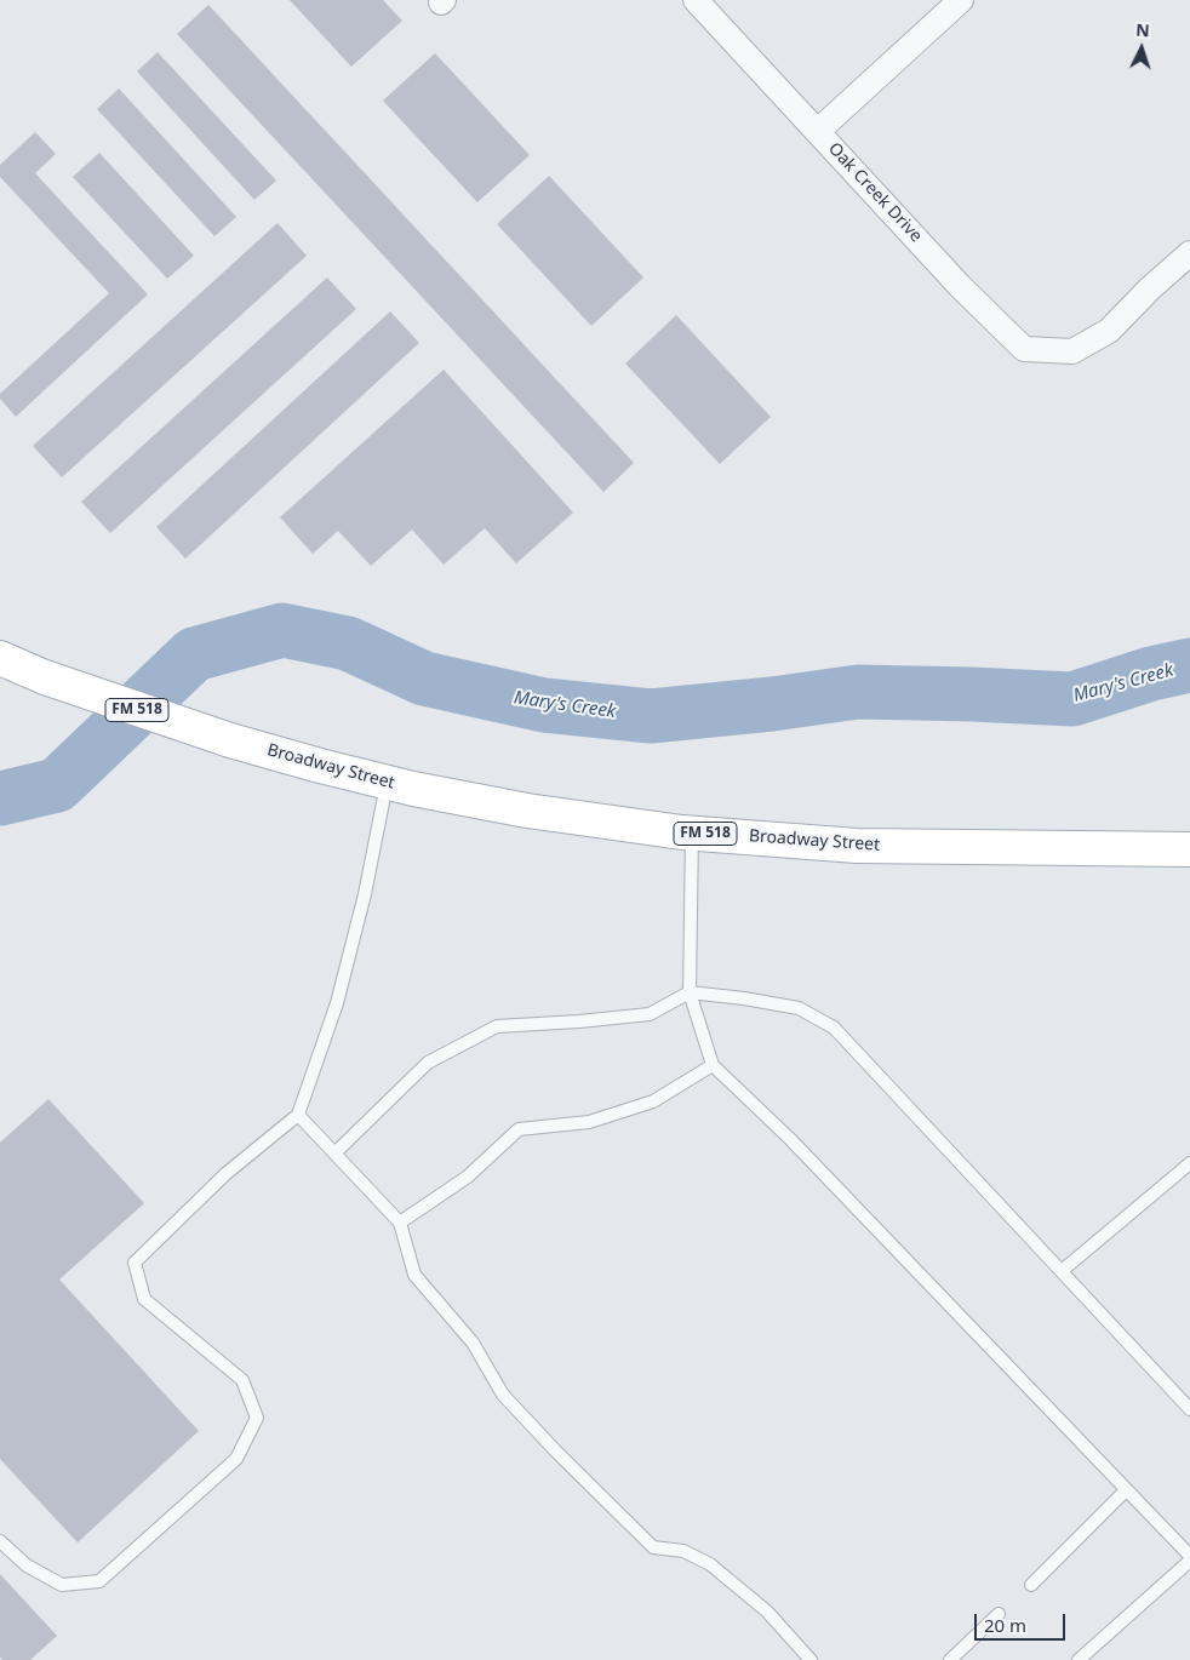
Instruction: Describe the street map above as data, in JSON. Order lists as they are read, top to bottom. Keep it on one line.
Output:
{"streets":{"main road":["FM 518","Broadway Street"],"street":["Oak Creek Drive"]},"water":["Mary's Creek"],"scale_bar":"20 m","north":"top"}
